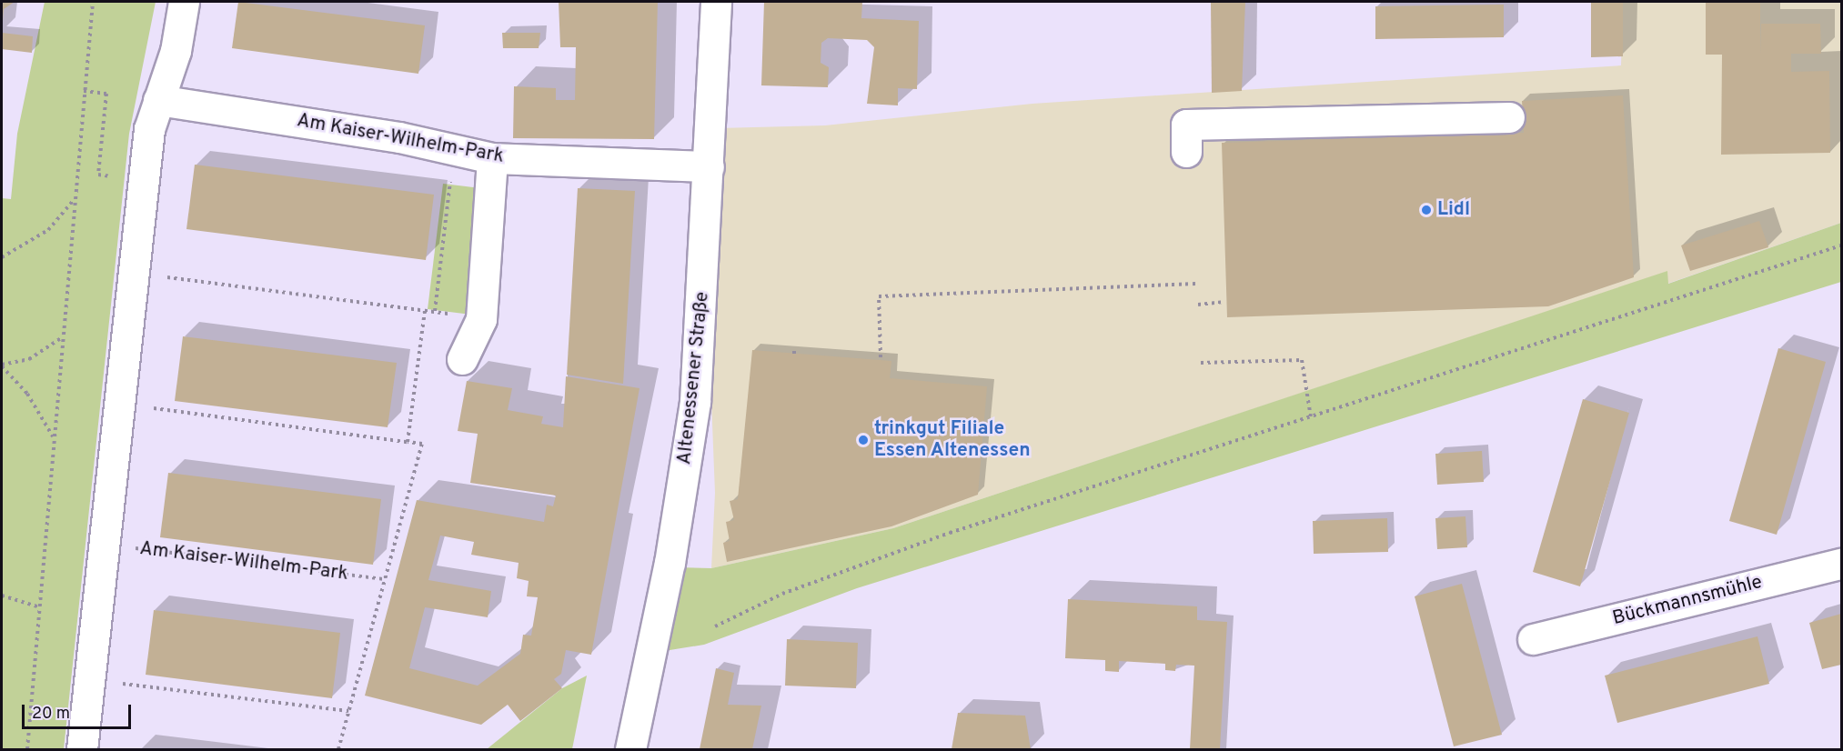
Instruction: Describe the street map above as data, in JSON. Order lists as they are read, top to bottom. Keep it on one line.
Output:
{"streets":{"street":["Am Kaiser-Wilhelm-Park","Altenessener Straße","Bückmannsmühle"]},"crossings":[["Am Kaiser-Wilhelm-Park","Altenessener Straße"]],"places":["Lidl","trinkgut Filiale Essen Altenessen"],"scale_bar":"20 m"}
